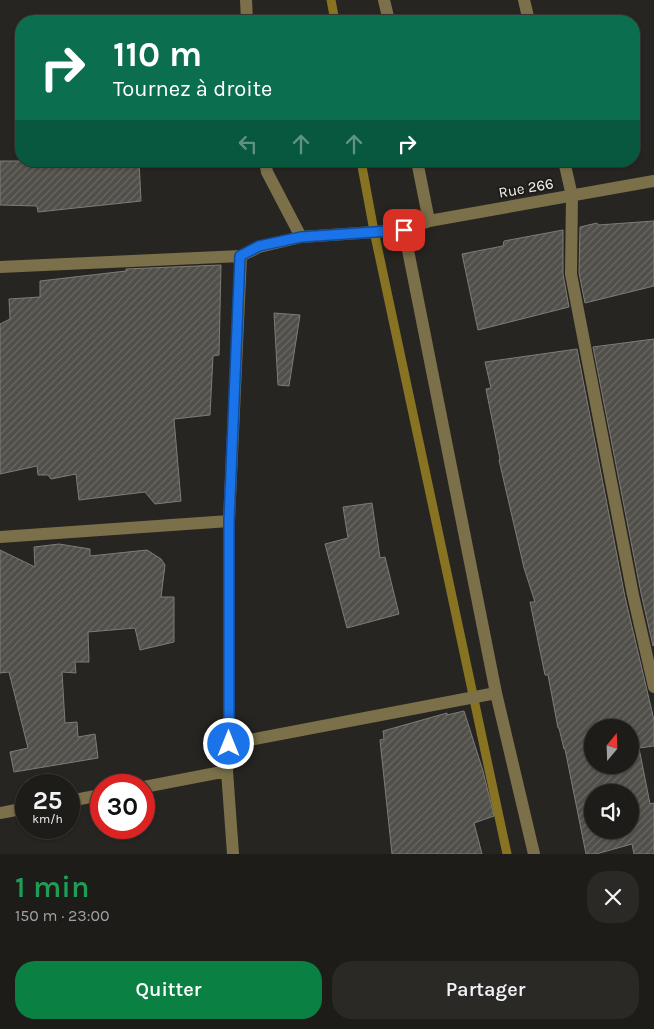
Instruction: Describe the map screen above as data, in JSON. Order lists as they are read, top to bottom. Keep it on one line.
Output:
{"streets":{"street":["Rue 266"]},"north":"top","page":{"turn":["110 m","Tournez à droite"],"speed":"25 km/h","limit":"30","heading":["1 min","150 m · 23:00"],"buttons":["Quitter","Partager"]}}
